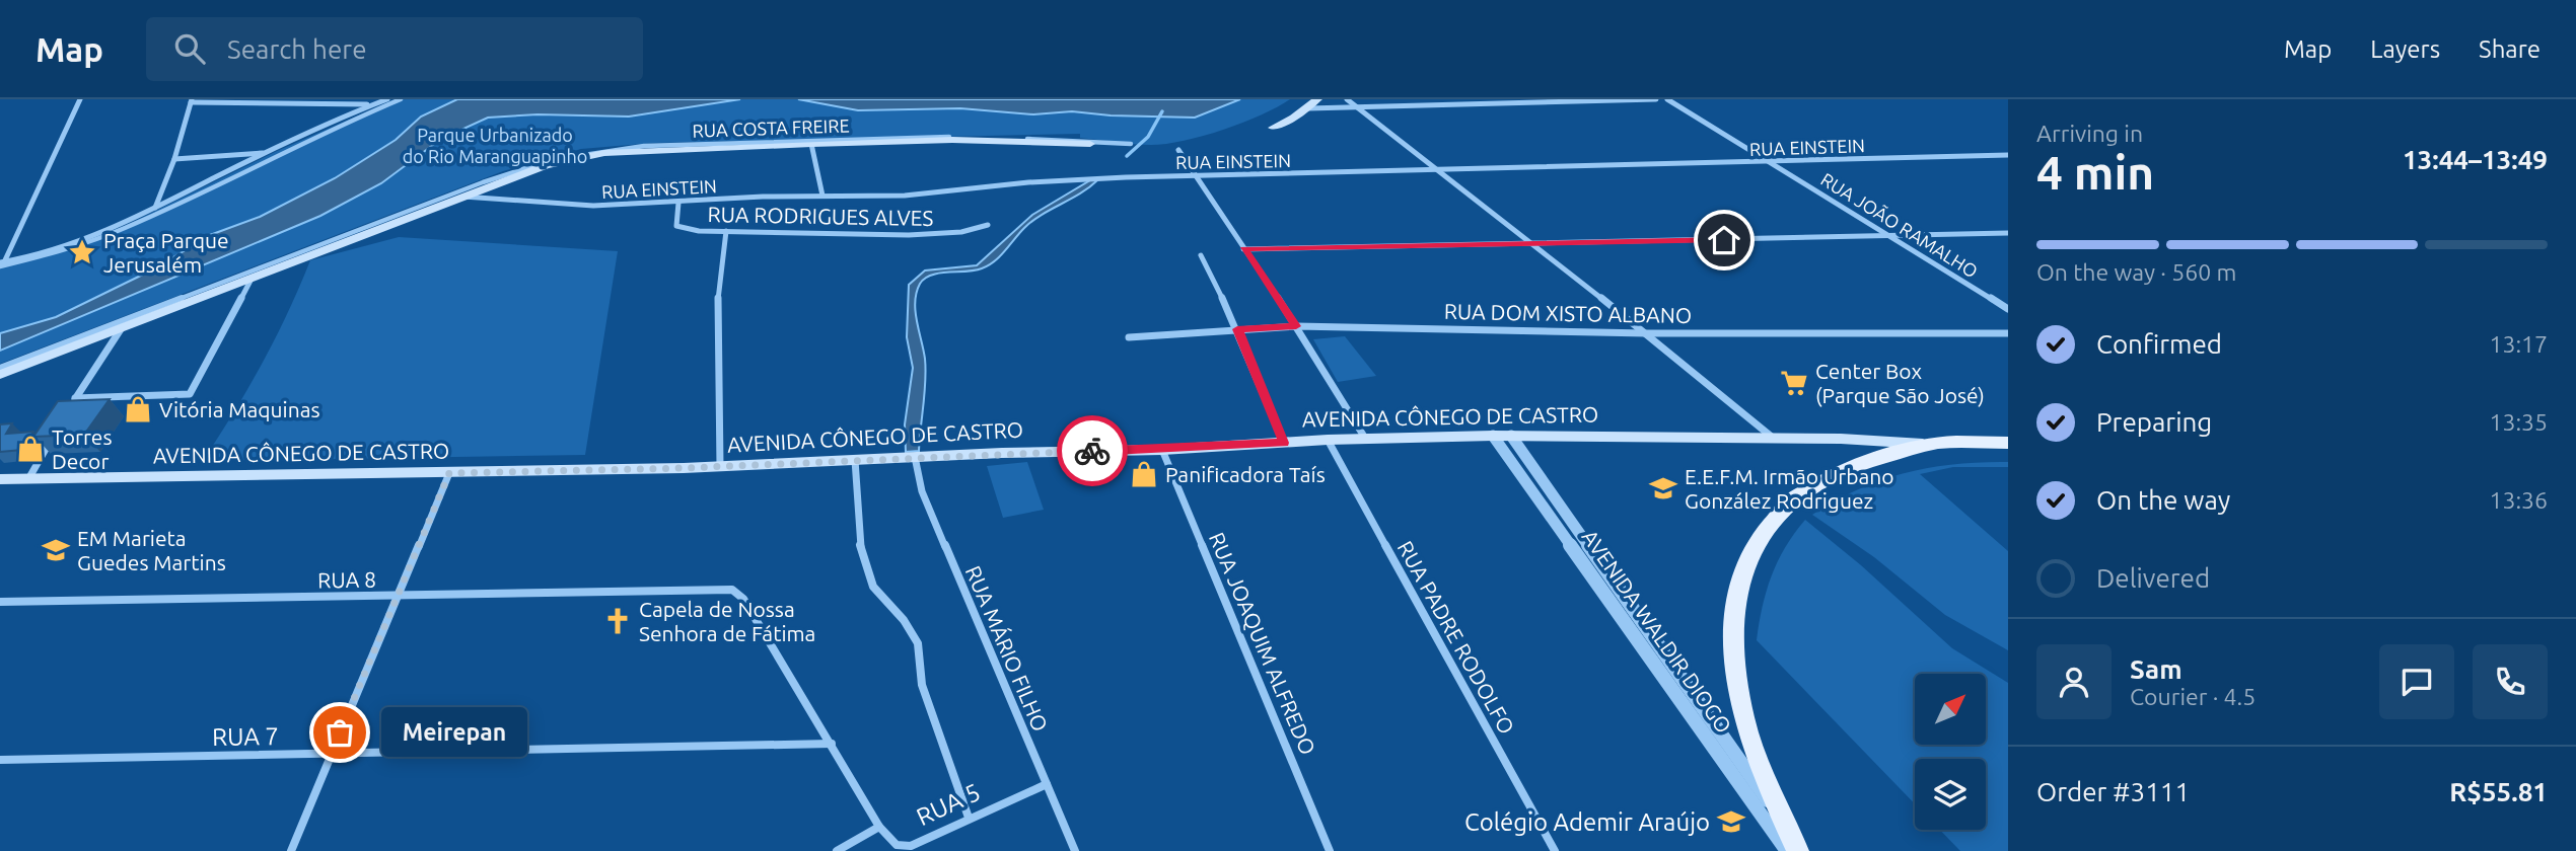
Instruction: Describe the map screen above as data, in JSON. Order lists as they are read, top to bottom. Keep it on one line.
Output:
{"streets":{"main road":["RUA COSTA FREIRE","AVENIDA CÔNEGO DE CASTRO","AVENIDA WALDIR DIOGO"],"street":["RUA EINSTEIN","RUA RODRIGUES ALVES","RUA JOÃO RAMALHO","RUA DOM XISTO ALBANO","RUA 8","RUA PADRE RODOLFO","RUA JOAQUIM ALFREDO","RUA MÁRIO FILHO","RUA 7","RUA 5"]},"crossings":[["RUA COSTA FREIRE","RUA EINSTEIN"],["RUA EINSTEIN","RUA RODRIGUES ALVES"],["RUA EINSTEIN","RUA JOÃO RAMALHO"],["AVENIDA CÔNEGO DE CASTRO","AVENIDA WALDIR DIOGO"],["AVENIDA CÔNEGO DE CASTRO","RUA PADRE RODOLFO"],["AVENIDA CÔNEGO DE CASTRO","RUA JOAQUIM ALFREDO"],["AVENIDA CÔNEGO DE CASTRO","RUA MÁRIO FILHO"],["RUA 8","RUA 7"],["RUA MÁRIO FILHO","RUA 5"]],"parks":["Parque Urbanizado do Rio Maranguapinho"],"places":{"place":["Praça Parque Jerusalém"],"supermarket":["Center Box (Parque São José)"],"shop":["Vitória Maquinas","Torres Decor","Panificadora Taís"],"school or university":["E.E.F.M. Irmão Urbano González Rodriguez","EM Marieta Guedes Martins","Colégio Ademir Araújo"],"church":["Capela de Nossa Senhora de Fátima"],"other":["Meirepan"]},"north":"top right","page":{"header":"Map","search":"Search here","nav":["Map","Layers","Share"],"heading":["4 min","Arriving in","13:44–13:49"],"panel":["Sam","Courier · 4.5","Order #3111","R$55.81"],"bar":"On the way · 560 m","list":[["Confirmed","13:17"],["Preparing","13:35"],["On the way","13:36"],"Delivered"],"bubble":"Meirepan"}}
